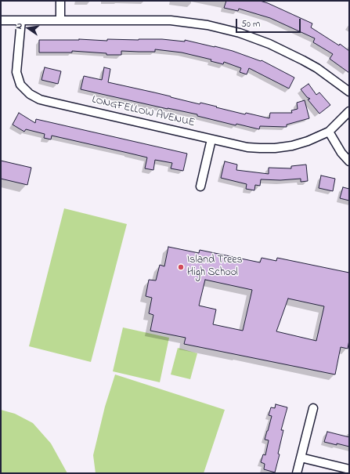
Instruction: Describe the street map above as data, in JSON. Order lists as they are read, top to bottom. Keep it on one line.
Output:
{"streets":{"street":["LONGFELLOW AVENUE"]},"places":["Island Trees High School"],"scale_bar":"50 m","north":"left"}
